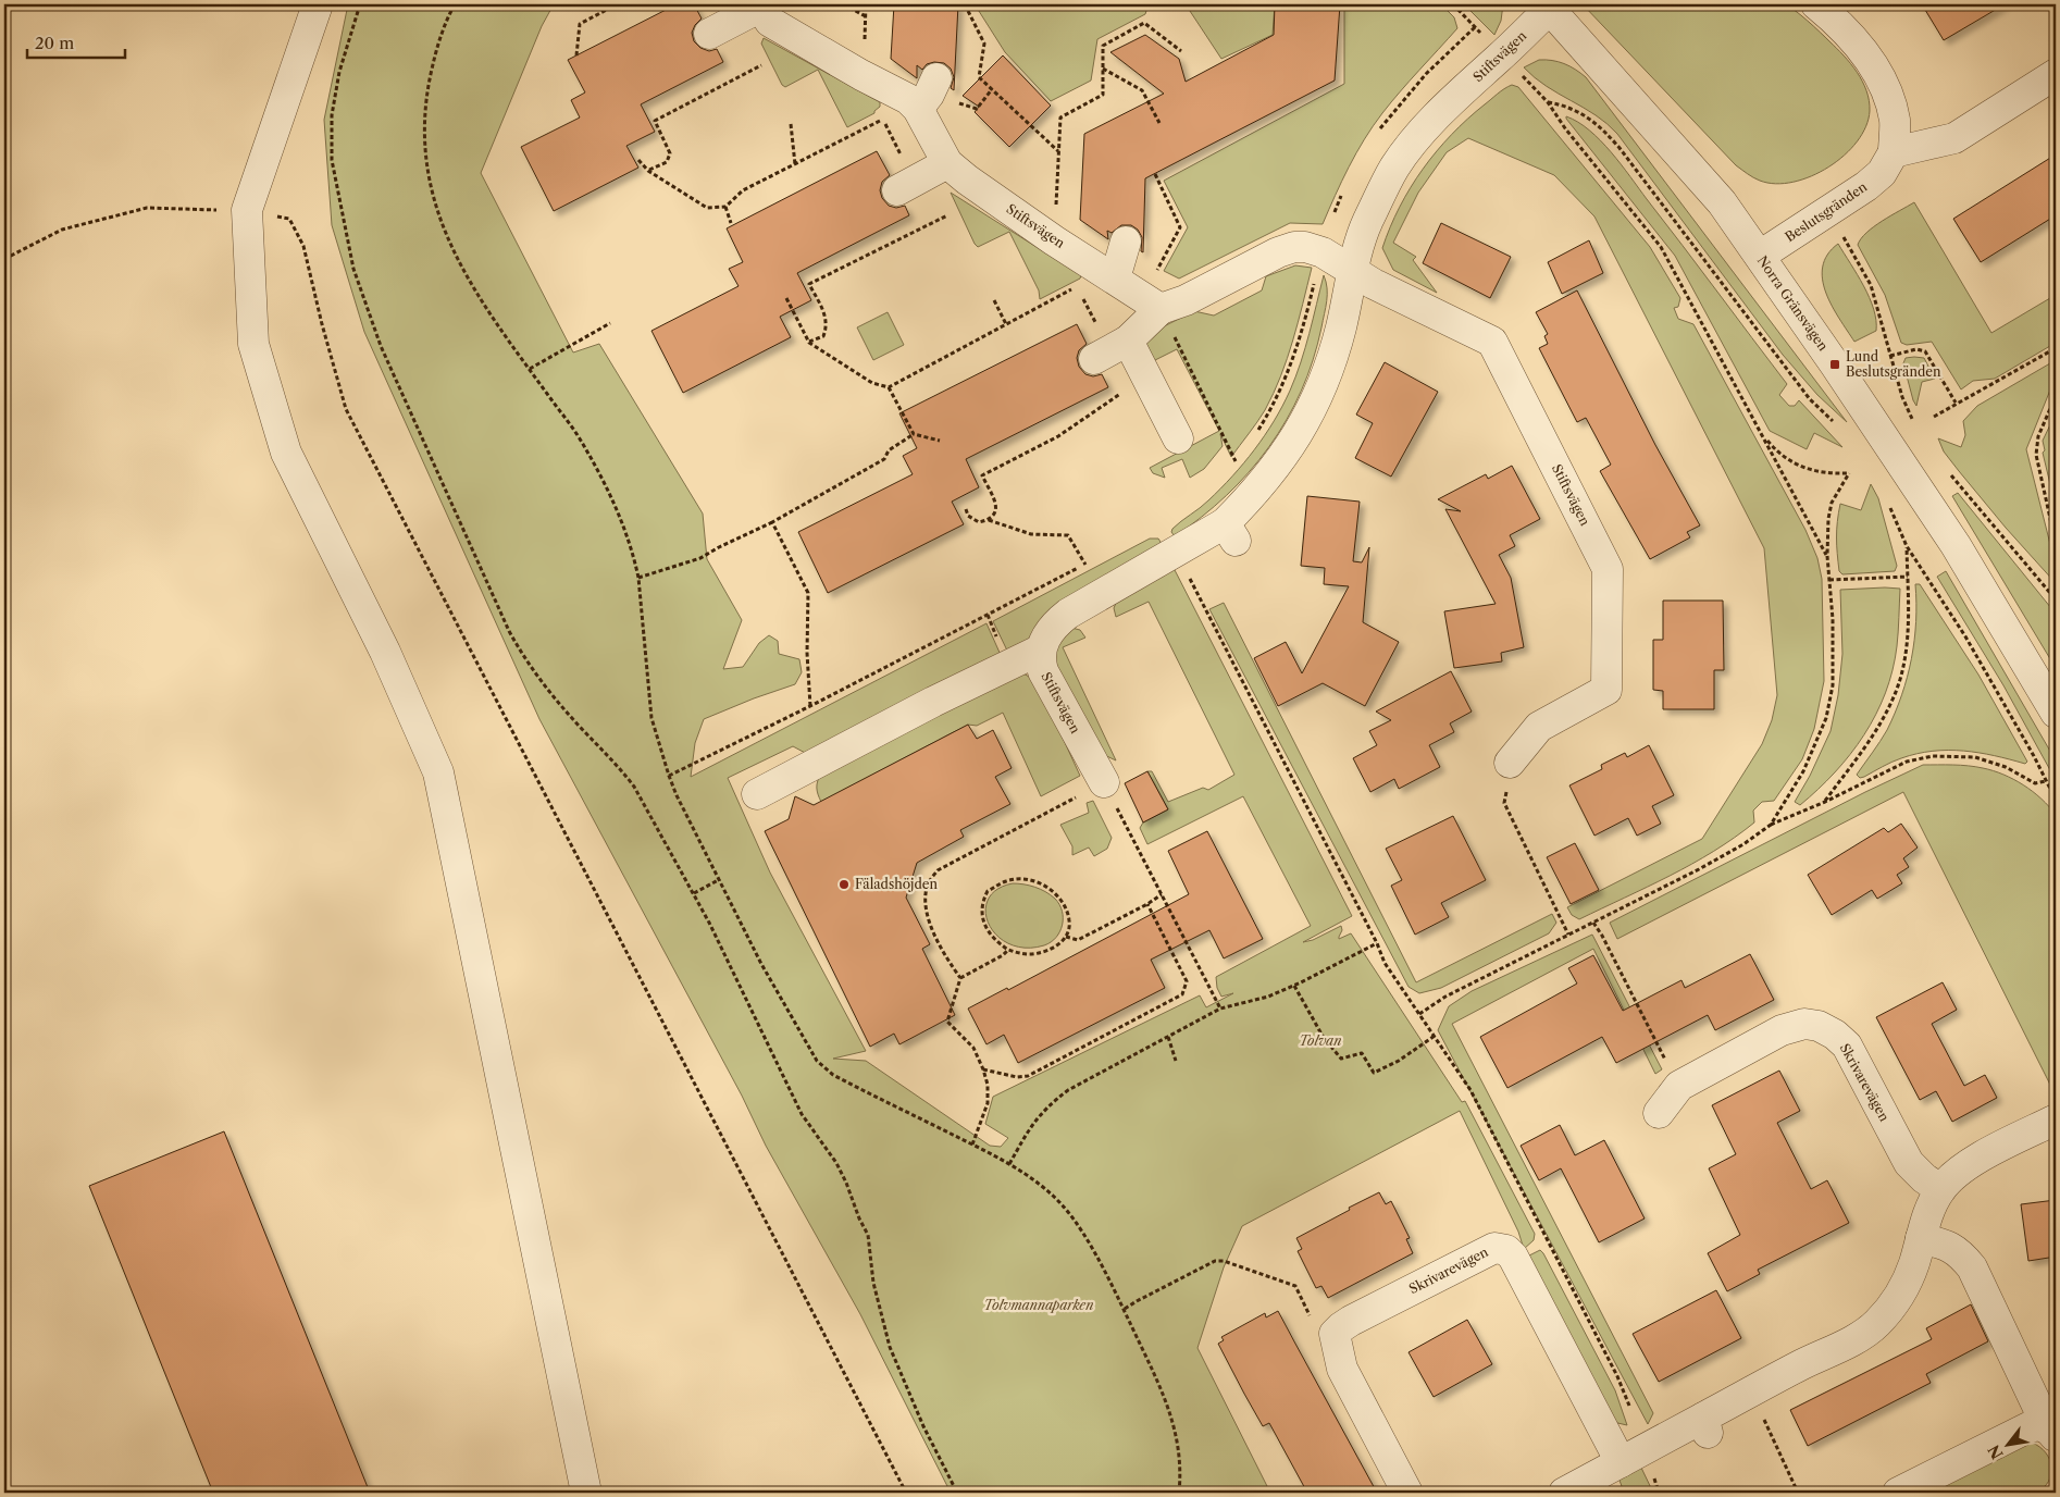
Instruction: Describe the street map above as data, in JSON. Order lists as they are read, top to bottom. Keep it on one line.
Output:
{"streets":{"street":["Stiftsvägen","Beslutsgränden","Norra Gränsvägen","Skrivarevägen"]},"crossings":[["Stiftsvägen","Norra Gränsvägen"],["Beslutsgränden","Norra Gränsvägen"]],"parks":["Tolvan","Tolvmannaparken"],"places":{"transit":["Lund Beslutsgränden"],"other":["Fäladshöjden"]},"scale_bar":"20 m","north":"bottom left"}
